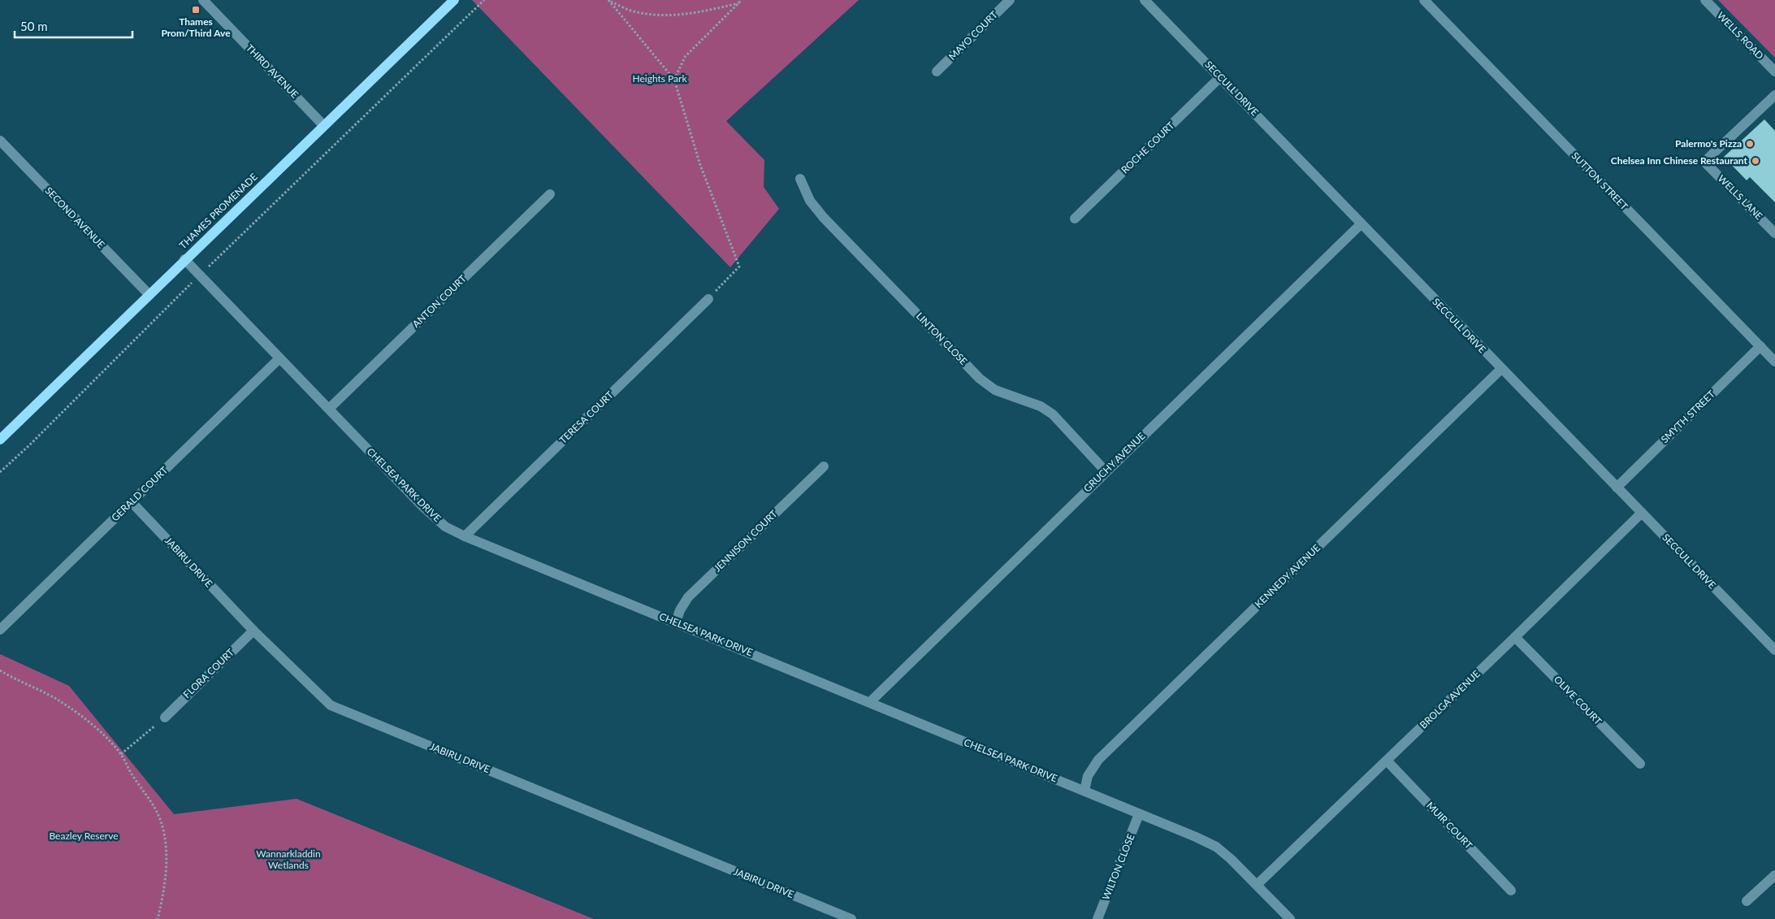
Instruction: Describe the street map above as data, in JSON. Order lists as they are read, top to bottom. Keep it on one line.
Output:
{"streets":{"main road":["THAMES PROMENADE"],"street":["MAYO COURT","WELLS ROAD","THIRD AVENUE","SECCULL DRIVE","ROCHE COURT","SUTTON STREET","WELLS LANE","SECOND AVENUE","ANTON COURT","LINTON CLOSE","SMYTH STREET","TERESA COURT","GRUCHY AVENUE","CHELSEA PARK DRIVE","GERALD COURT","JENNISON COURT","JABIRU DRIVE","KENNEDY AVENUE","FLORA COURT","BROLGA AVENUE","OLIVE COURT","MUIR COURT","WILTON CLOSE"]},"crossings":[["THIRD AVENUE","THAMES PROMENADE"],["SECCULL DRIVE","ROCHE COURT"],["SECCULL DRIVE","SMYTH STREET"],["SECCULL DRIVE","GRUCHY AVENUE"],["SECCULL DRIVE","KENNEDY AVENUE"],["SECCULL DRIVE","BROLGA AVENUE"],["SUTTON STREET","SMYTH STREET"],["THAMES PROMENADE","SECOND AVENUE"],["THAMES PROMENADE","CHELSEA PARK DRIVE"],["ANTON COURT","CHELSEA PARK DRIVE"],["LINTON CLOSE","GRUCHY AVENUE"],["TERESA COURT","CHELSEA PARK DRIVE"],["GRUCHY AVENUE","CHELSEA PARK DRIVE"],["CHELSEA PARK DRIVE","GERALD COURT"],["CHELSEA PARK DRIVE","JENNISON COURT"],["CHELSEA PARK DRIVE","KENNEDY AVENUE"],["CHELSEA PARK DRIVE","BROLGA AVENUE"],["CHELSEA PARK DRIVE","WILTON CLOSE"],["GERALD COURT","JABIRU DRIVE"],["JABIRU DRIVE","FLORA COURT"],["BROLGA AVENUE","OLIVE COURT"],["BROLGA AVENUE","MUIR COURT"]],"parks":["Heights Park","Beazley Reserve","Wannarkladdin Wetlands"],"places":{"transit":["Thames Prom/Third Ave"],"other":["Palermo's Pizza","Chelsea Inn Chinese Restaurant"]},"scale_bar":"50 m"}
